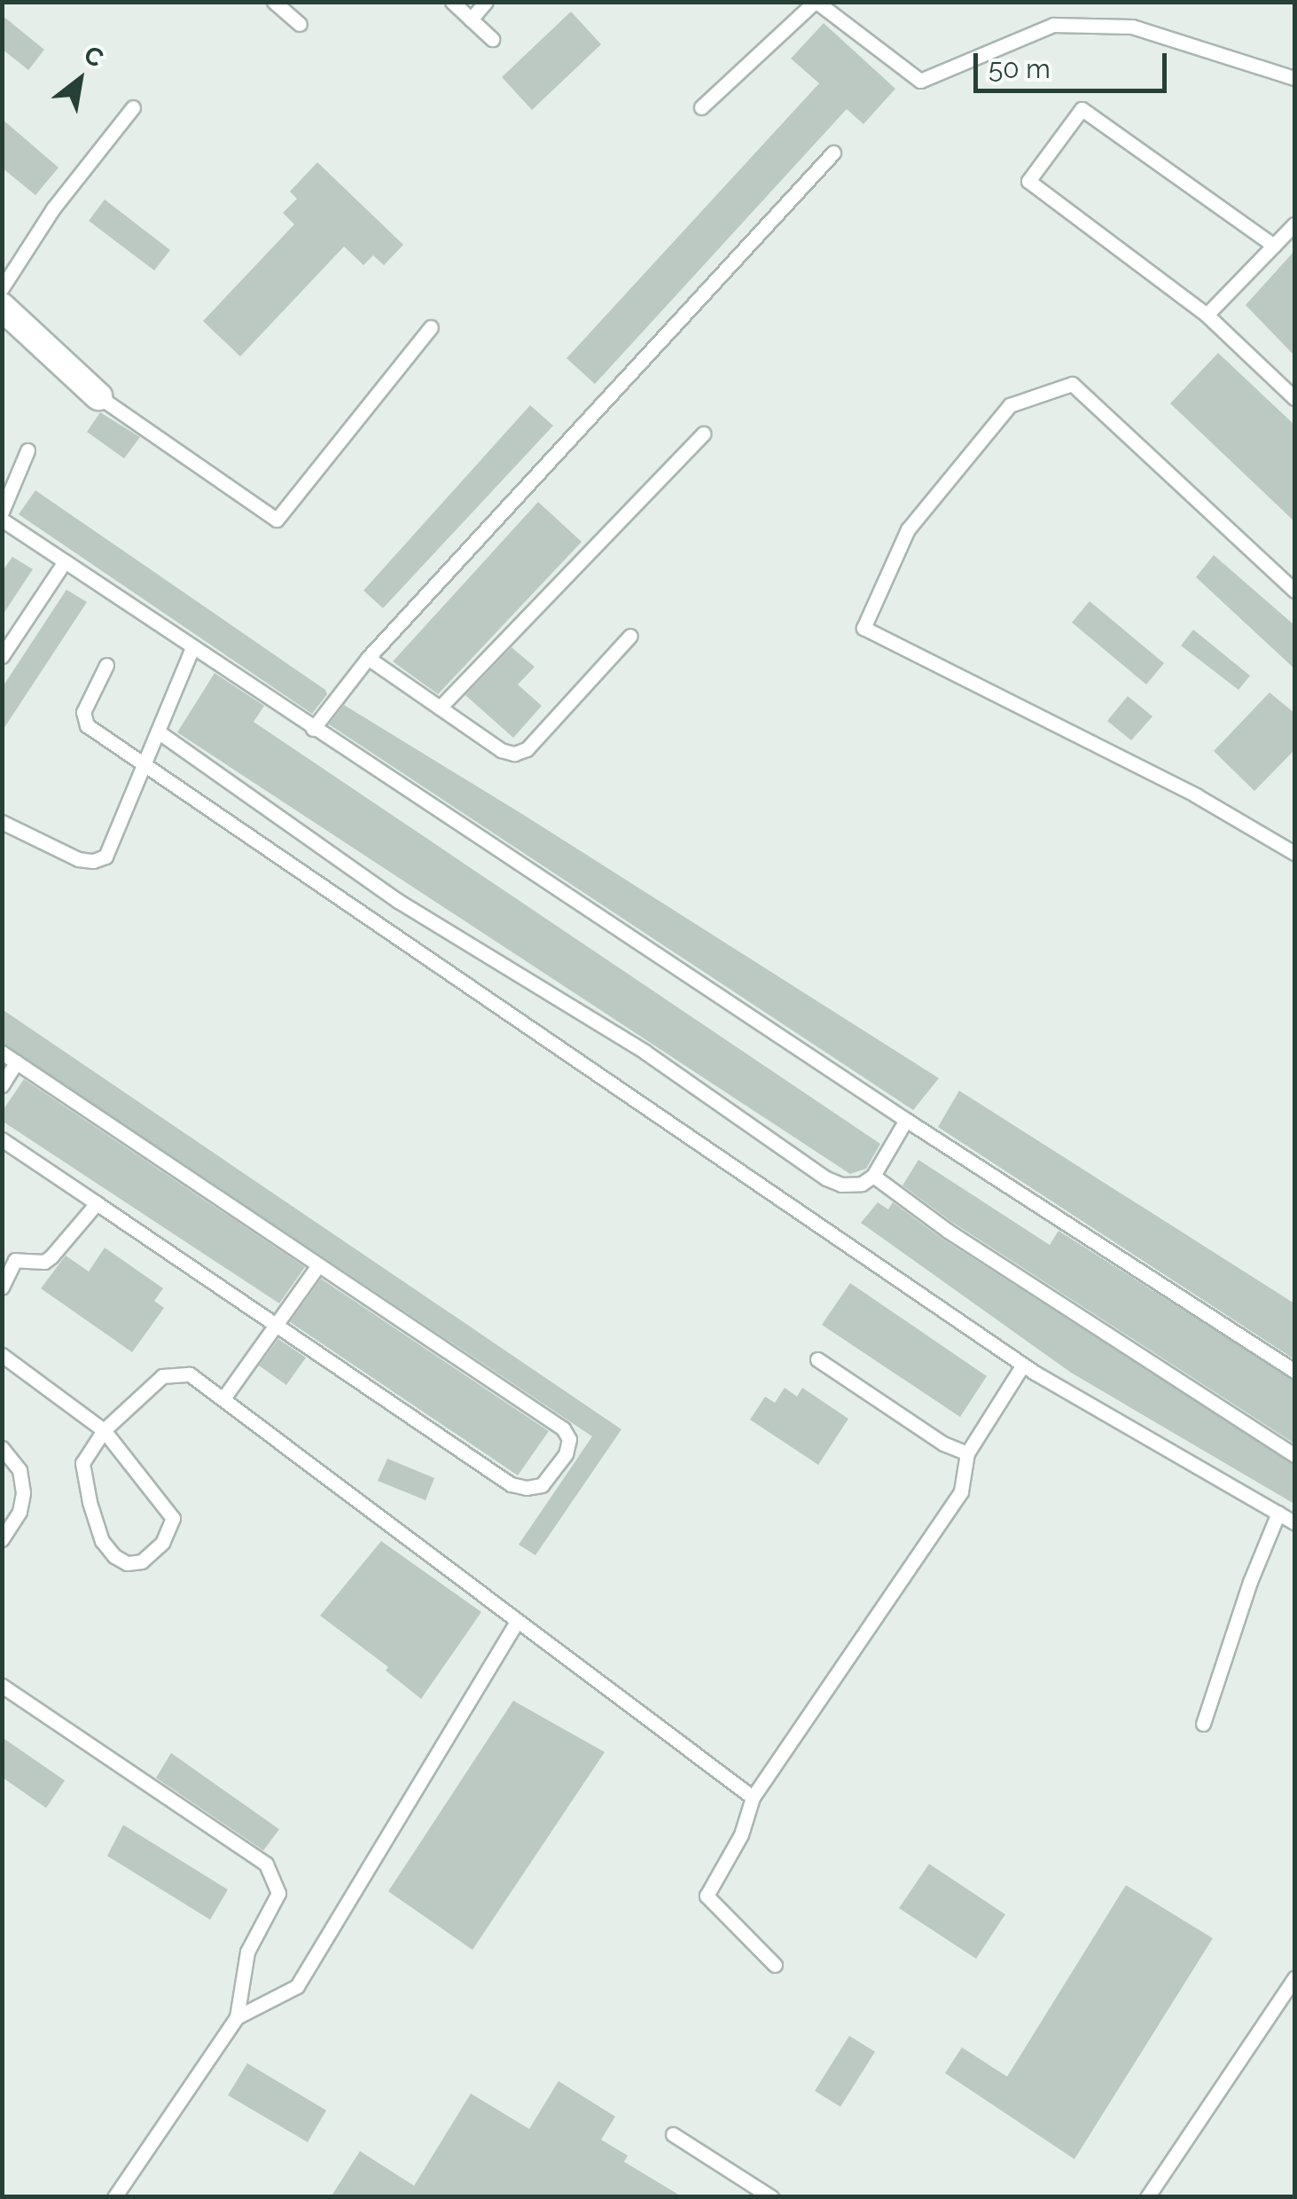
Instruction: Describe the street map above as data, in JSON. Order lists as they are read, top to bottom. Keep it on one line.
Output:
{"scale_bar":"50 m","north":"top right"}
